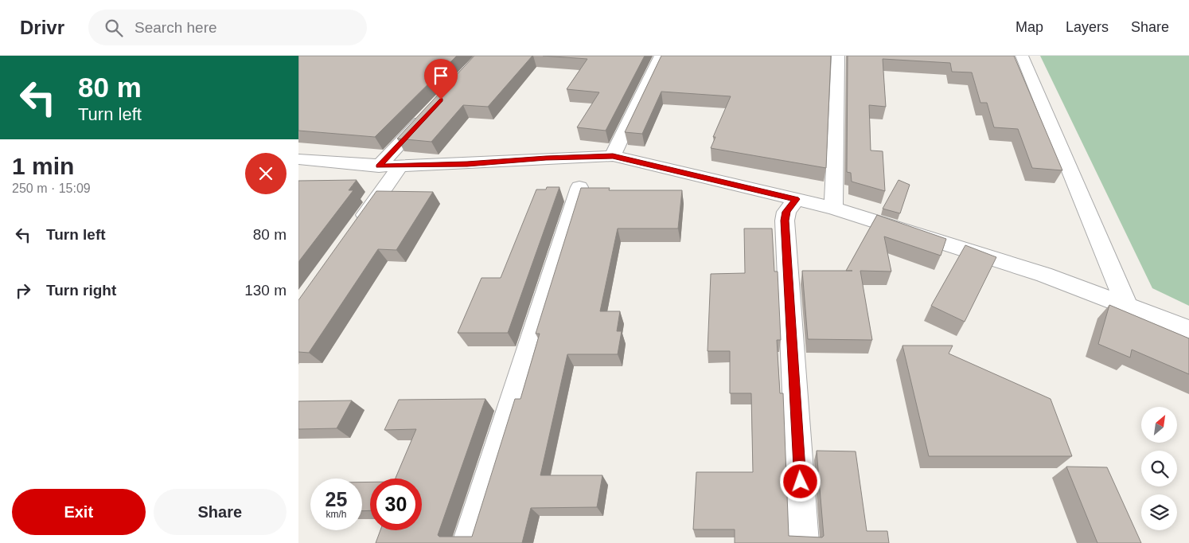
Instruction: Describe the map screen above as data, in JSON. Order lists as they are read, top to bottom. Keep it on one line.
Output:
{"north":"top right","page":{"header":"Drivr","search":"Search here","nav":["Map","Layers","Share"],"turn":["80 m","Turn left"],"heading":["1 min","250 m · 15:09"],"list":[{"name":"Turn left","value":"80 m"},{"name":"Turn right","value":"130 m"}],"speed":"25 km/h","limit":"30","buttons":["Exit","Share"]}}
